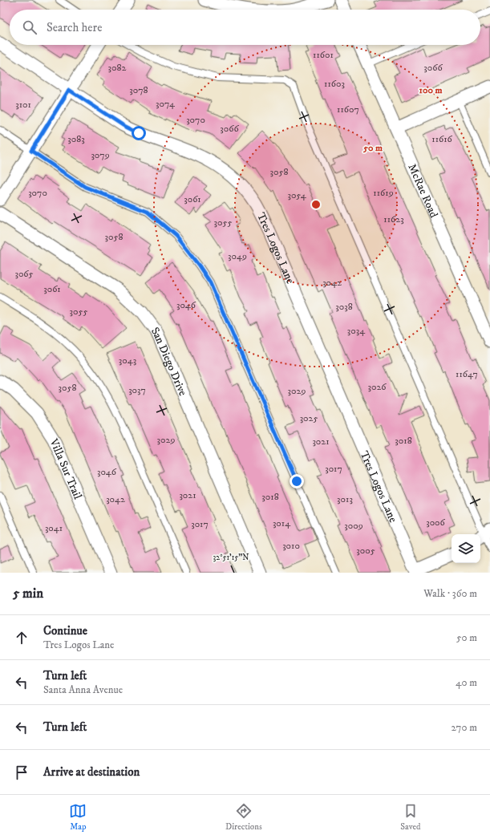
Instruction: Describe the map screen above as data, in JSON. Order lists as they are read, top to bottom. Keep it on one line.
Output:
{"streets":{"street":["McRae Road","Tres Logos Lane","San Diego Drive","Villa Sur Trail"]},"house_numbers":["11601","3082","3066","11603","3078","3074","3101","11607","3070","3066","3083","11616","3079","3058","3070","11619","3054","3061","11623","3055","3058","3049","3065","3042","3061","3046","3038","3055","3034","3043","11647","3026","3058","3037","3029","3025","3029","3018","3021","3017","3046","3021","3018","3042","3013","3006","3014","3017","3009","3041","3010","3005"],"page":{"search":"Search here","heading":["5 min","Walk · 360 m"],"list":[["Continue","Tres Logos Lane","50 m"],["Turn left","Santa Anna Avenue","40 m"],["Turn left","270 m"],"Arrive at destination"],"nav":["Map","Directions","Saved"]},"coordinates":["32°51'15\"N"],"rings":["100 m","50 m"]}
